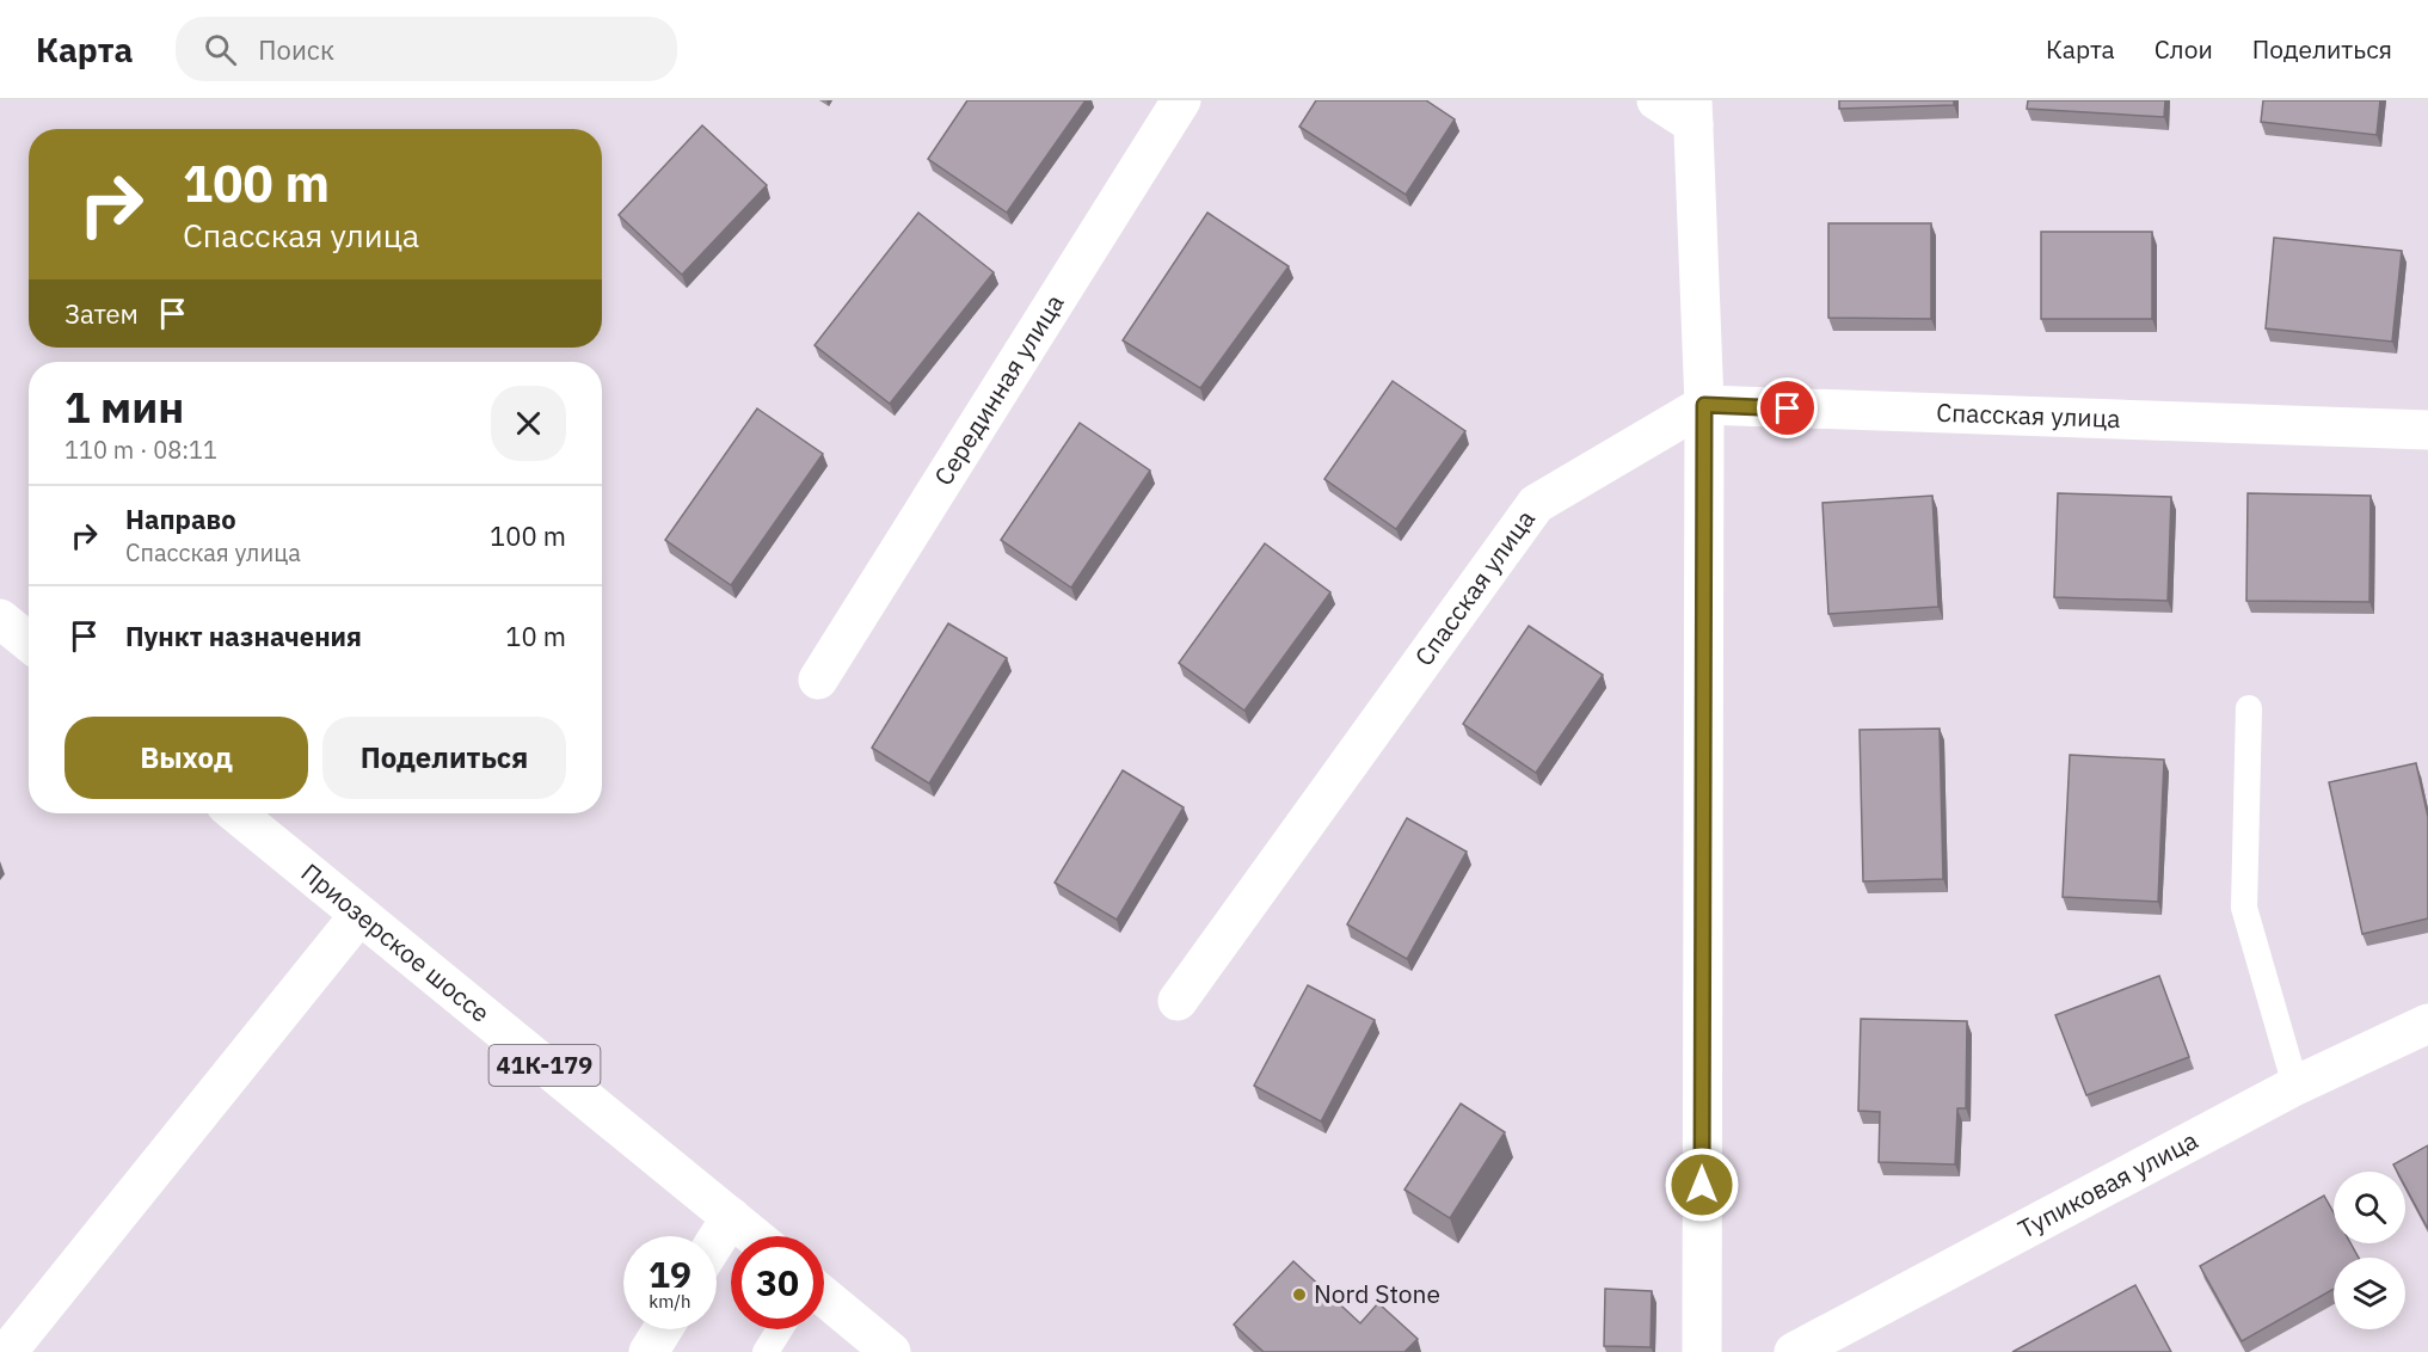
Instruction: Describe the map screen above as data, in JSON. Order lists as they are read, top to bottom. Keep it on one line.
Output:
{"streets":{"street":["Серединная улица","Спасская улица","Приозерское шоссе","41К-179","Тупиковая улица"]},"crossings":[["Приозерское шоссе","41К-179"]],"places":["Nord Stone"],"page":{"header":"Карта","search":"Поиск","nav":["Карта","Слои","Поделиться"],"turn":["100 m","Спасская улица"],"then":"Затем","heading":["1 мин","110 m · 08:11"],"list":[{"name":"Направо","note":"Спасская улица","value":"100 m"},{"name":"Пункт назначения","value":"10 m"}],"buttons":["Выход","Поделиться"],"speed":"19 km/h","limit":"30"}}
